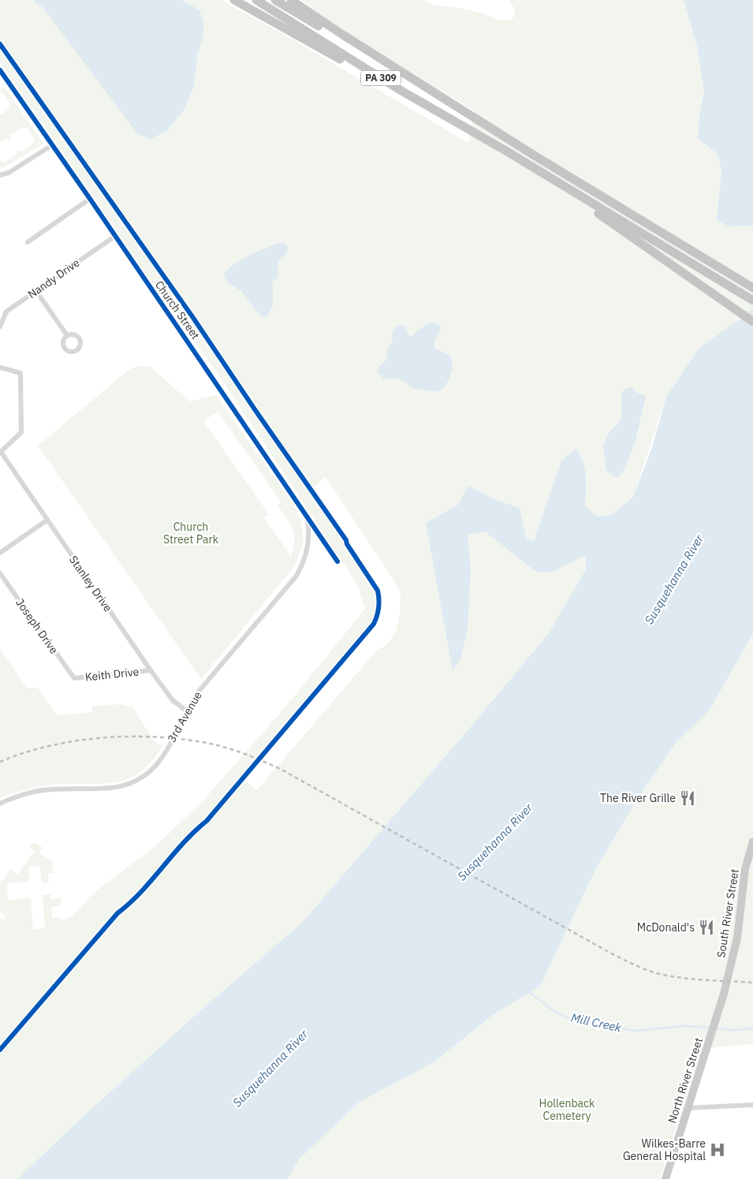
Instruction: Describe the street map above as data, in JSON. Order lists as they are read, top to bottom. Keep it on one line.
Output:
{"streets":{"highway":["PA 309"],"main road":["South River Street","North River Street"],"street":["Nandy Drive","Church Street","Stanley Drive","Joseph Drive","Keith Drive","3rd Avenue"]},"crossings":[["Nandy Drive","Church Street"],["Church Street","3rd Avenue"],["Stanley Drive","Keith Drive"],["Stanley Drive","3rd Avenue"],["Joseph Drive","Keith Drive"],["South River Street","North River Street"]],"water":["Susquehanna River","Mill Creek"],"parks":["Church Street Park","Hollenback Cemetery"],"places":{"restaurant":["The River Grille","McDonald's"],"hospital":["Wilkes-Barre General Hospital"]}}
